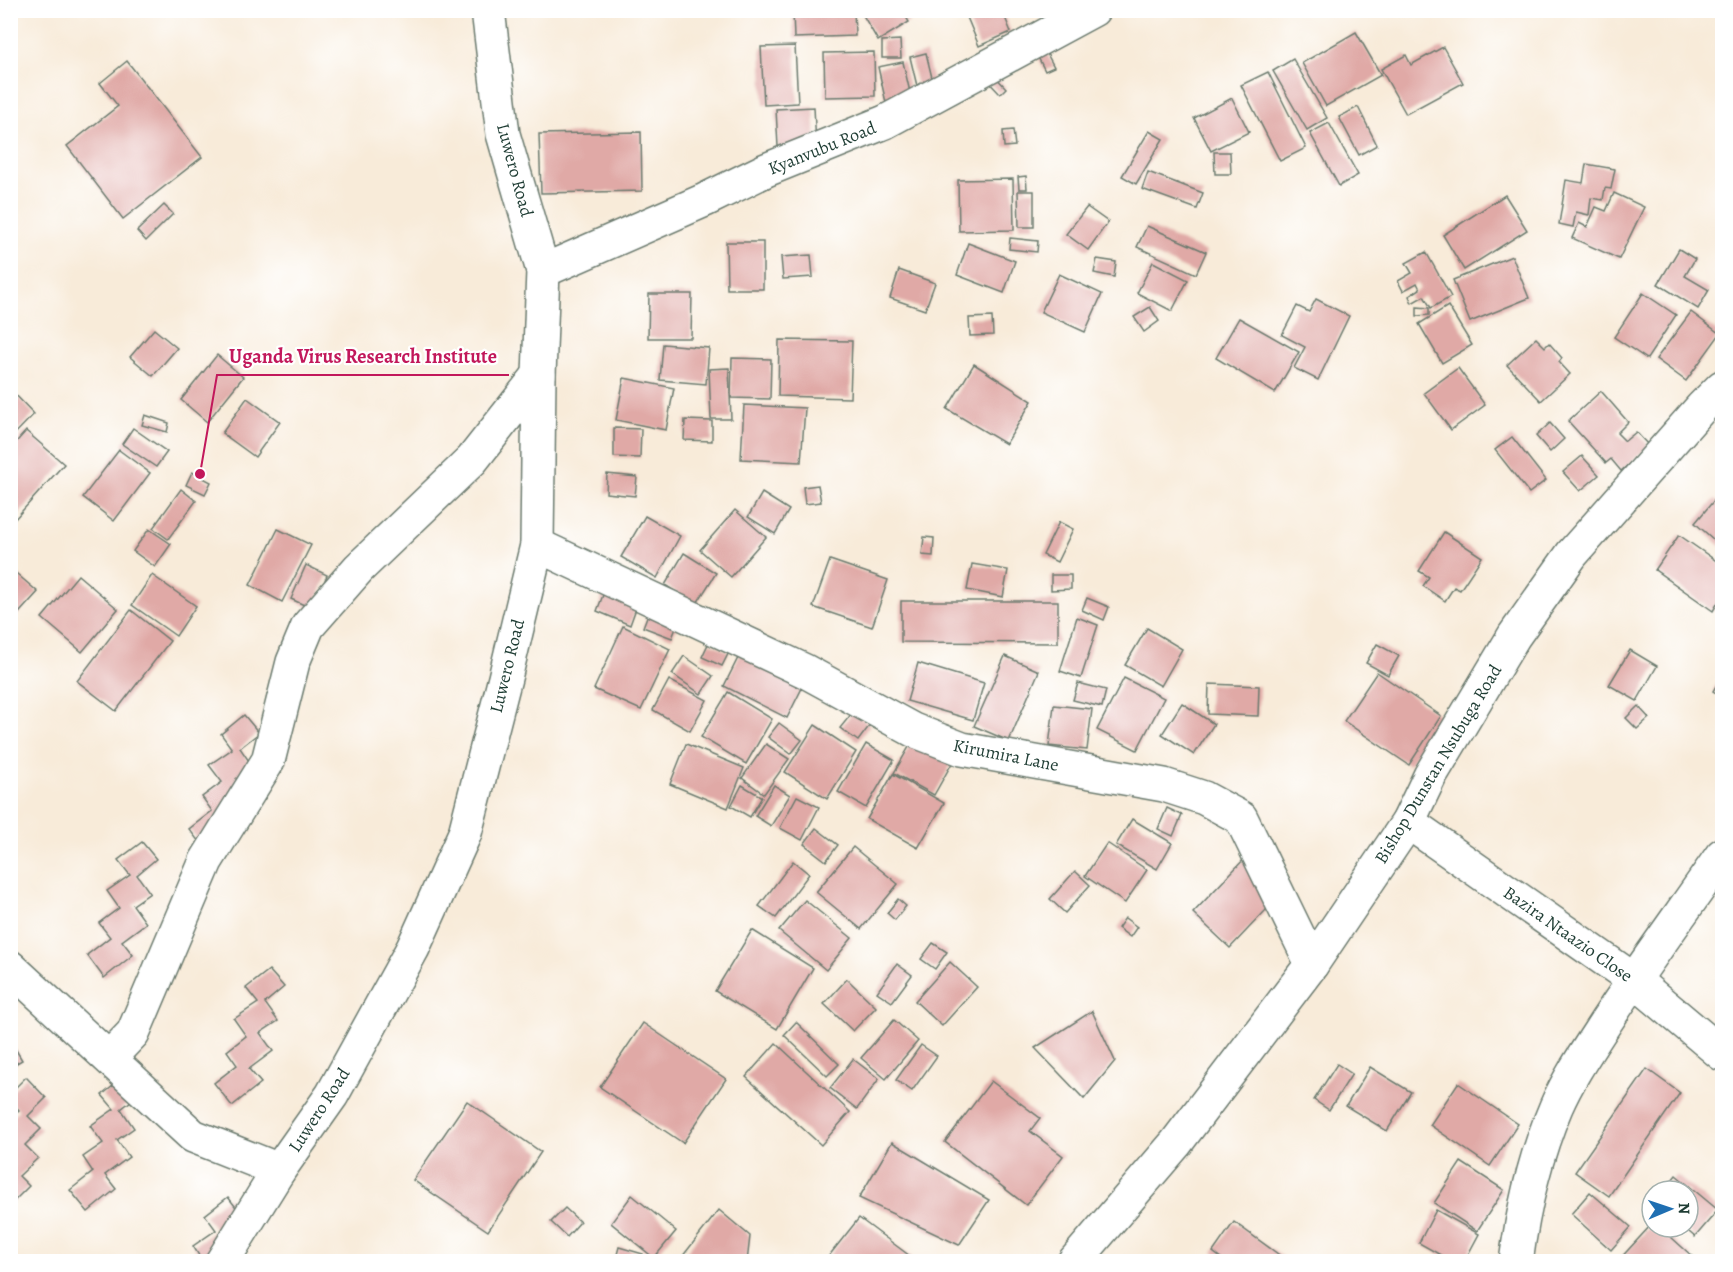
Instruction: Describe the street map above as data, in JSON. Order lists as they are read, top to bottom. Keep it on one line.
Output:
{"streets":{"street":["Kyanvubu Road","Luwero Road","Kirumira Lane","Bishop Dunstan Nsubuga Road","Bazira Ntaazio Close"]},"crossings":[["Kyanvubu Road","Luwero Road"],["Luwero Road","Kirumira Lane"],["Kirumira Lane","Bishop Dunstan Nsubuga Road"],["Bishop Dunstan Nsubuga Road","Bazira Ntaazio Close"]],"places":["Uganda Virus Research Institute"],"north":"right"}
